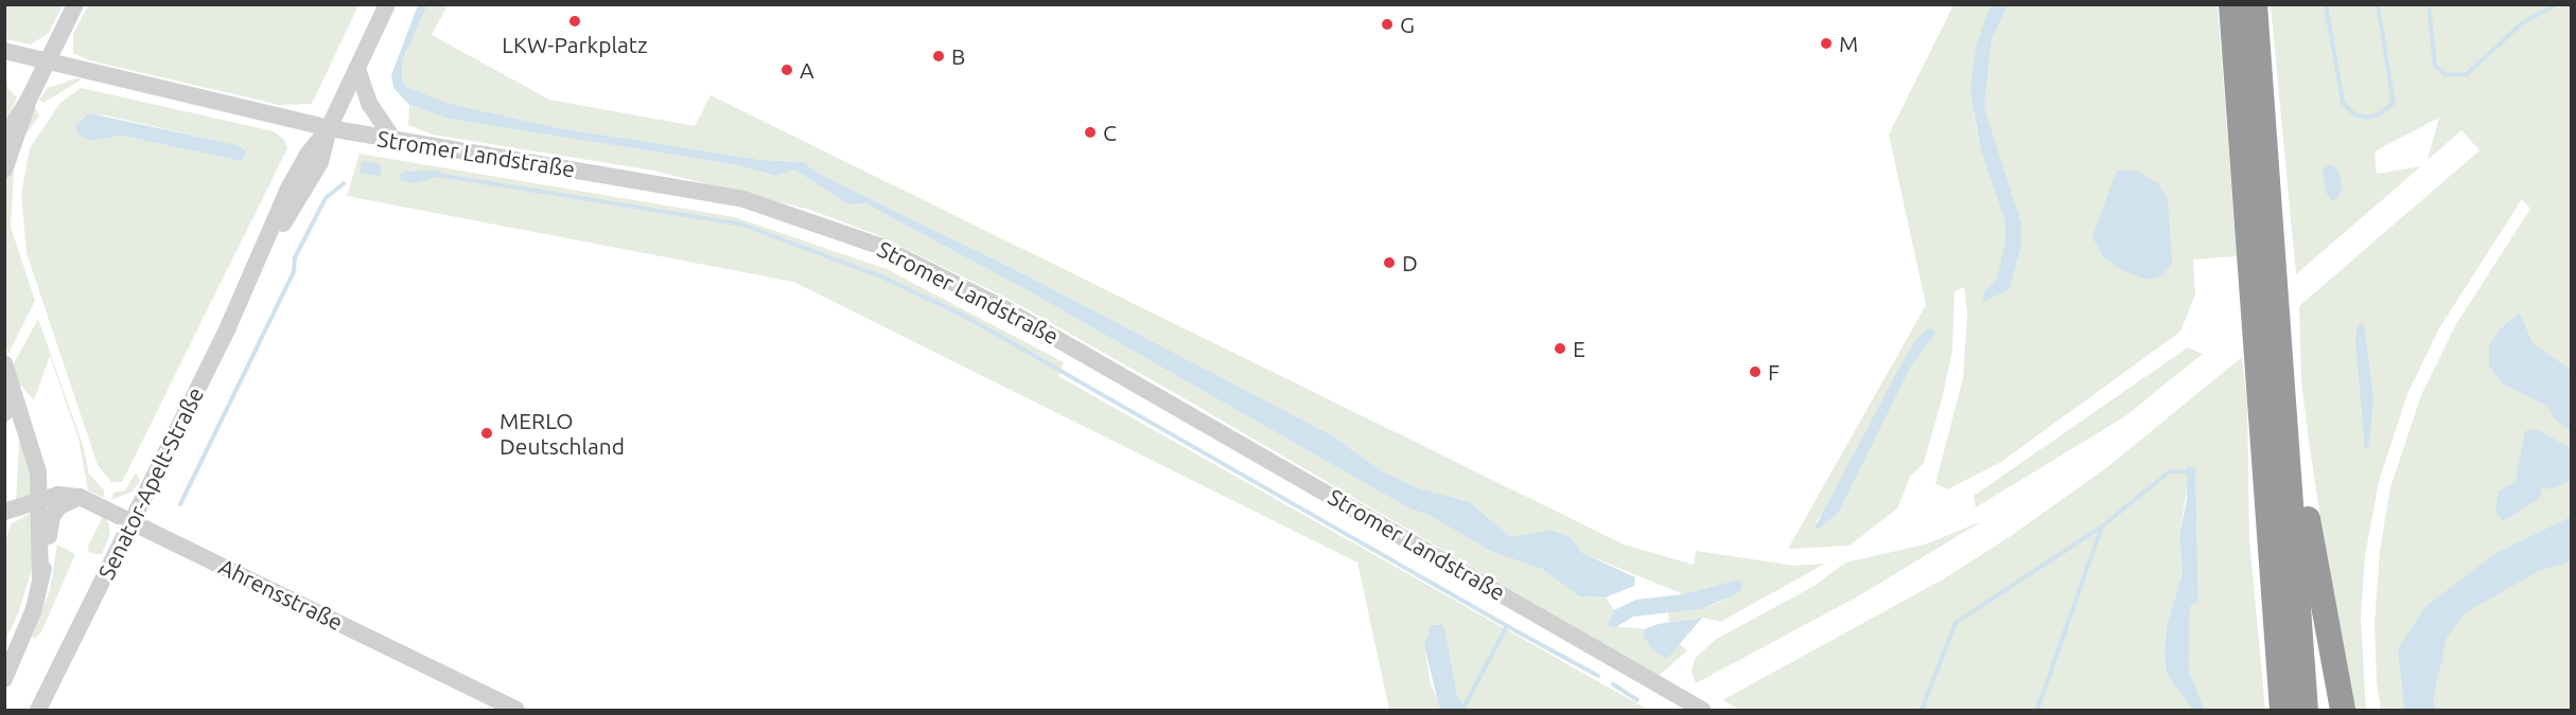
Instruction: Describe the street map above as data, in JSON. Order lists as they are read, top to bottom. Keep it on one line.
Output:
{"streets":{"street":["Stromer Landstraße","Senator-Apelt-Straße","Ahrensstraße"]},"crossings":[["Stromer Landstraße","Senator-Apelt-Straße"],["Senator-Apelt-Straße","Ahrensstraße"]],"places":["LKW-Parkplatz","G","M","B","A","C","D","E","F","MERLO Deutschland"]}
